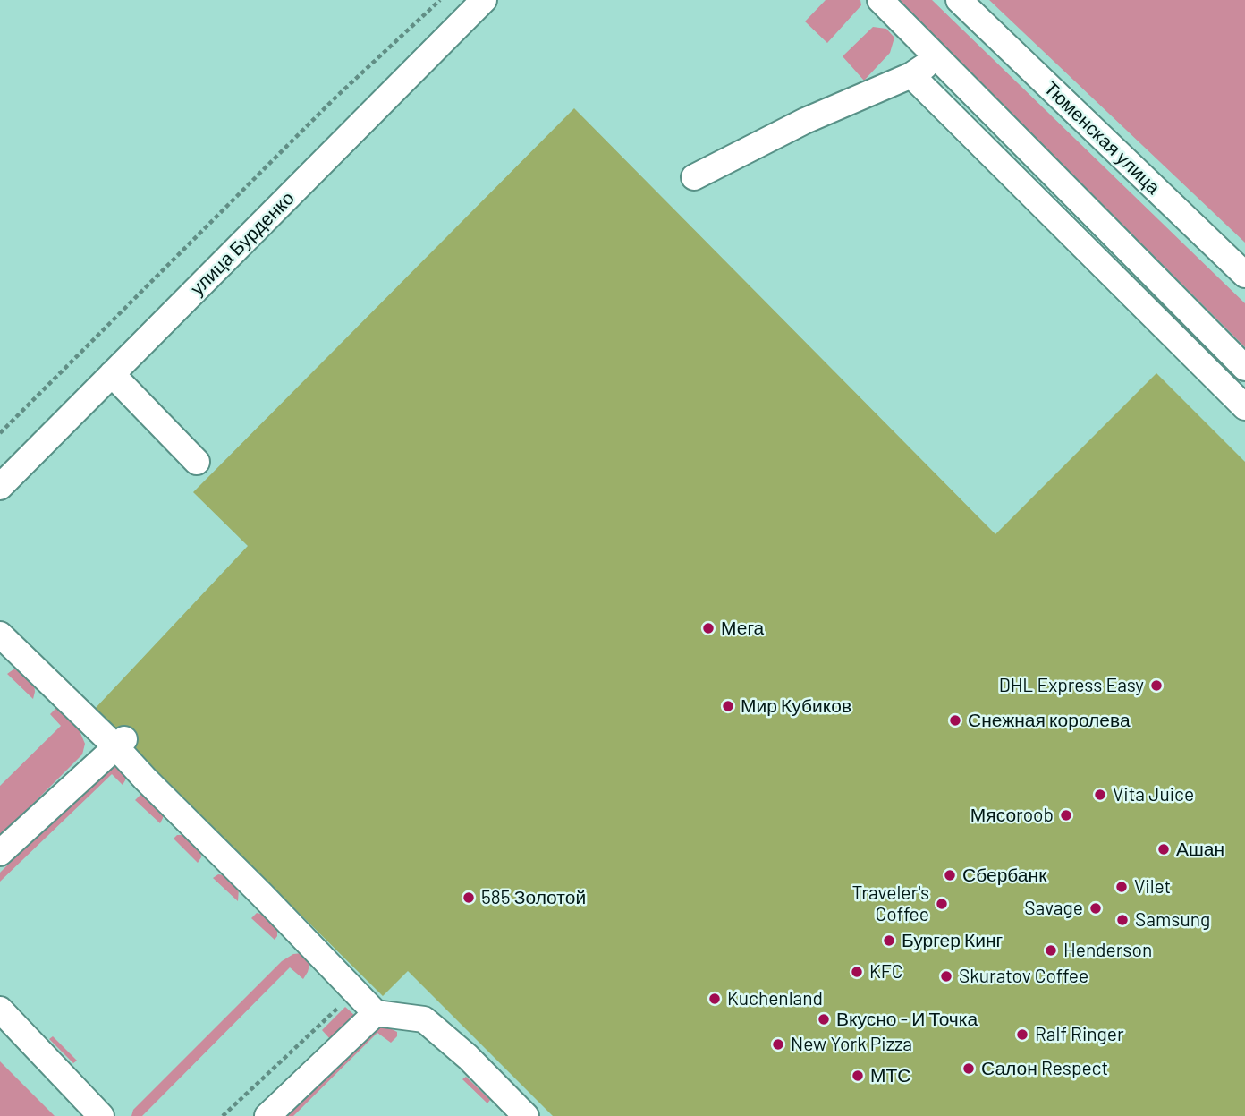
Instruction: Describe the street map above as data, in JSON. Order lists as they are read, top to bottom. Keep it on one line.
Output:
{"streets":{"street":["Тюменская улица","улица Бурденко"]},"places":["Мега","DHL Express Easy","Мир Кубиков","Снежная королева","Vita Juice","Мясоroob","Ашан","Сбербанк","Vilet","585 Золотой","Traveler's Coffee","Savage","Samsung","Бургер Кинг","Henderson","KFC","Skuratov Coffee","Kuchenland","Вкусно - И Точка","Ralf Ringer","New York Pizza","Салон Respect","МТС"]}
